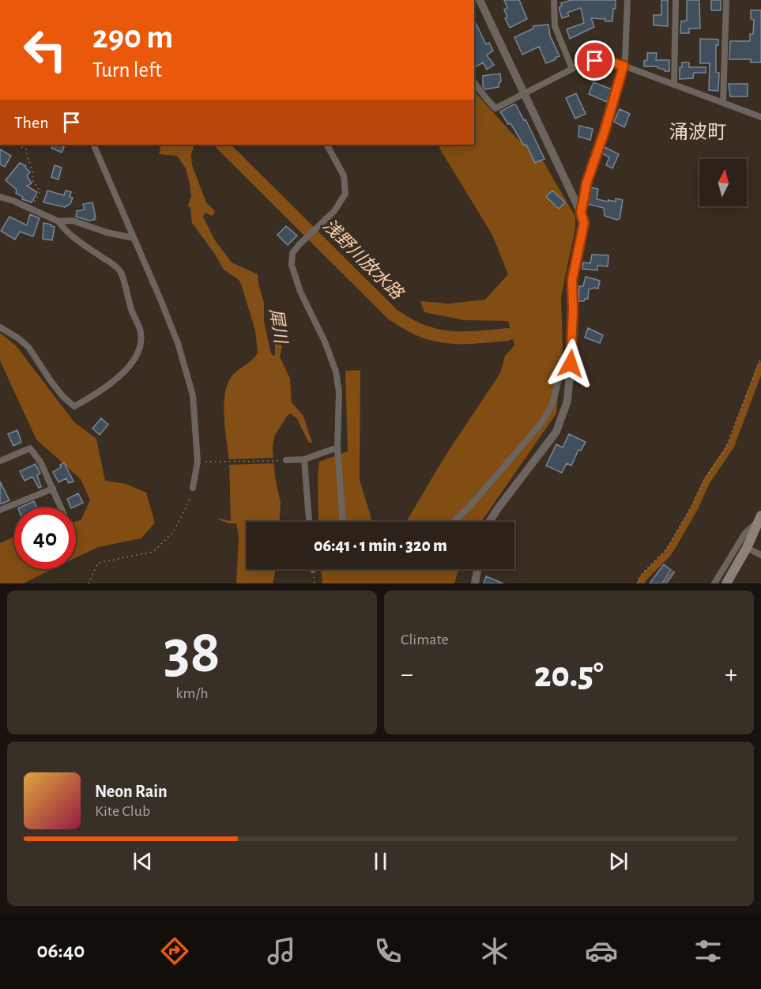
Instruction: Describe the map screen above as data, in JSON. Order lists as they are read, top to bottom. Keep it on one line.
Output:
{"districts":["涌波町"],"water":["浅野川放水路","犀川"],"north":"top","page":{"turn":["290 m","Turn left"],"then":"Then","limit":"40","trip":"06:41 · 1 min · 320 m","tile":[["38","km/h"],"Climate"],"heat":["−","20.5°","+"],"song":["Neon Rain","Kite Club"],"tabs":"06:40"}}
